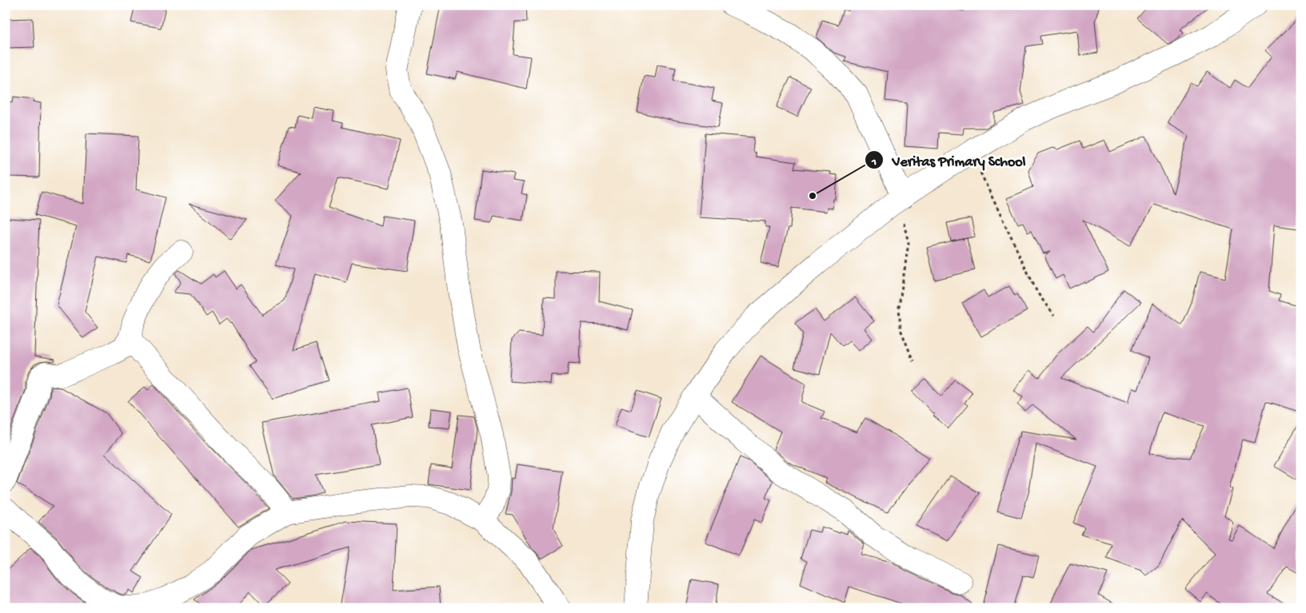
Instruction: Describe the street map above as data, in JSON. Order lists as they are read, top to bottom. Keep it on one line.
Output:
{"places":["Veritas Primary School"]}
